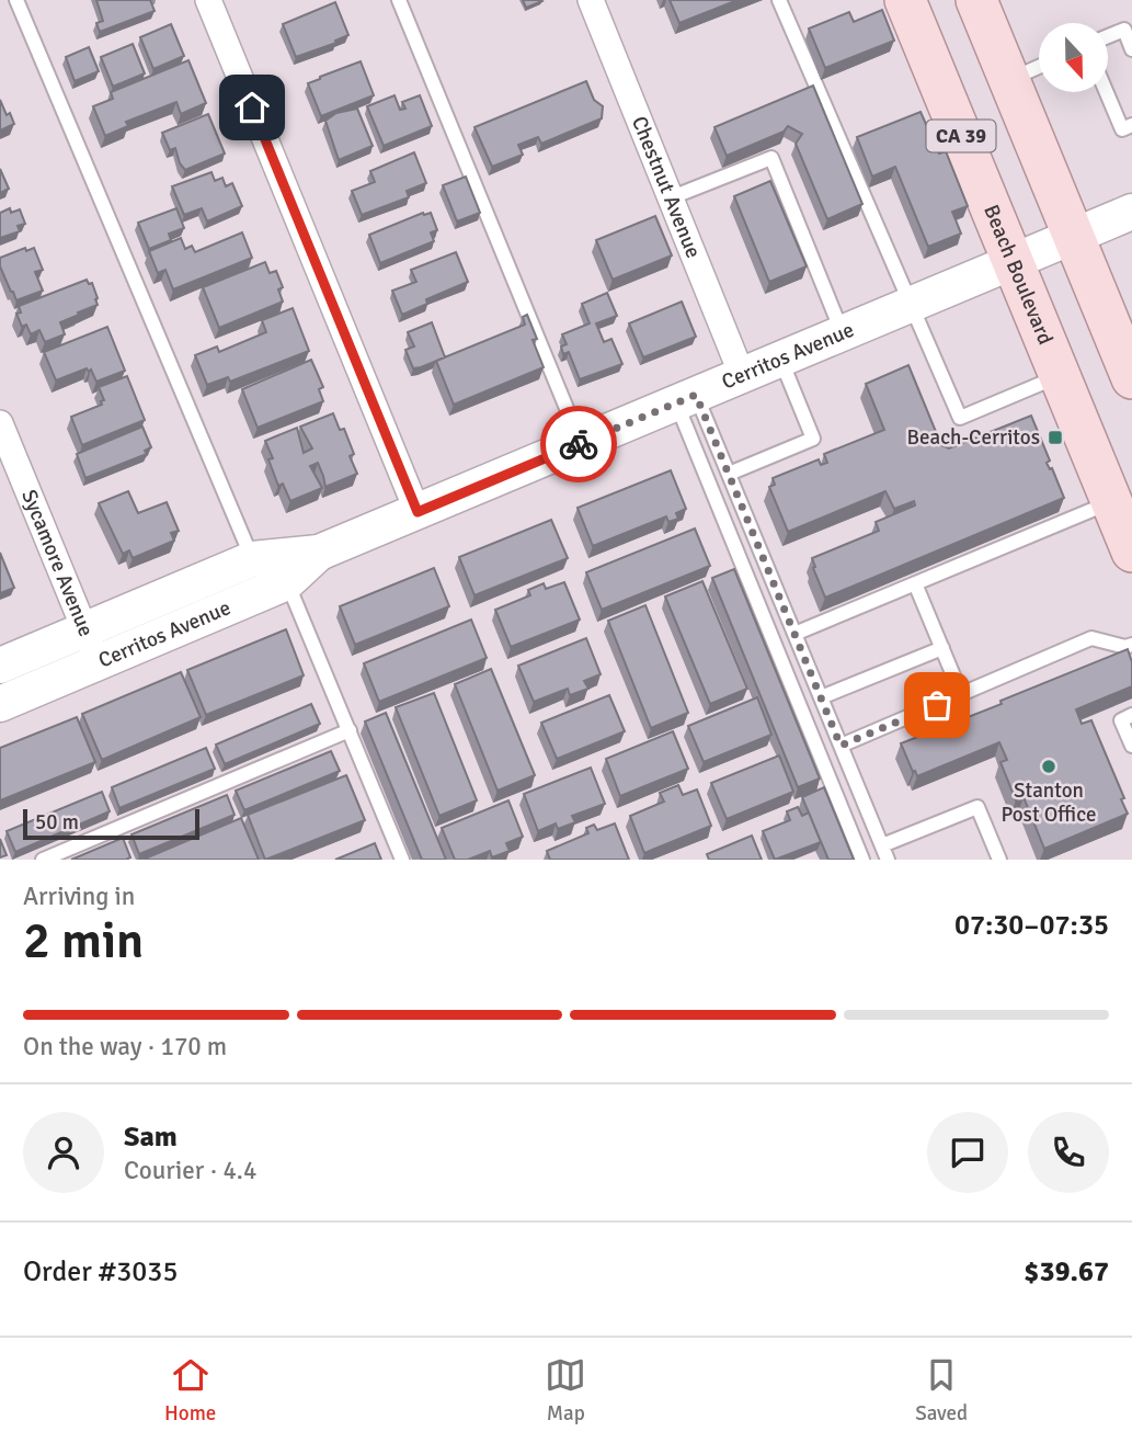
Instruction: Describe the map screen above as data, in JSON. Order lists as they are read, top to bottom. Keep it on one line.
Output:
{"streets":{"main road":["CA 39","Beach Boulevard"],"street":["Chestnut Avenue","Cerritos Avenue","Sycamore Avenue"]},"crossings":[["CA 39","Cerritos Avenue"],["Chestnut Avenue","Cerritos Avenue"],["Beach Boulevard","Cerritos Avenue"],["Cerritos Avenue","Sycamore Avenue"]],"places":{"transit":["Beach-Cerritos"],"other":["Stanton Post Office"]},"scale_bar":"50 m","north":"bottom","page":{"scale":"50 m","heading":["2 min","Arriving in","07:30–07:35"],"panel":["Sam","Courier · 4.4","Order #3035","$39.67"],"bar":"On the way · 170 m","tabs":["Home","Map","Saved"]}}
